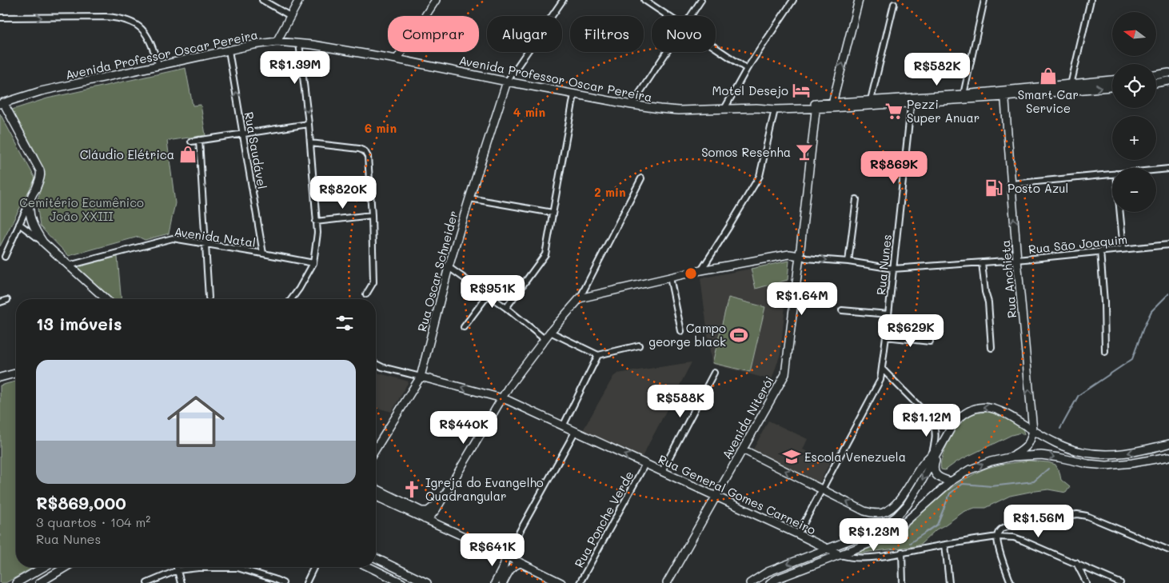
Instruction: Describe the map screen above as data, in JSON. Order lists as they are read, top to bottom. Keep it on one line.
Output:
{"streets":{"main road":["Avenida Professor Oscar Pereira","Rua Oscar Schneider","Rua Anchieta","Avenida Niterói","Rua General Gomes Carneiro"],"street":["Rua Saudável","Avenida Natal","Rua São Joaquim","Rua Nunes","Rua Ponche Verde"]},"crossings":[["Avenida Professor Oscar Pereira","Rua Saudável"],["Avenida Professor Oscar Pereira","Rua Nunes"],["Avenida Professor Oscar Pereira","Rua Oscar Schneider"],["Avenida Professor Oscar Pereira","Rua Anchieta"],["Avenida Professor Oscar Pereira","Avenida Niterói"],["Rua Saudável","Avenida Natal"],["Rua São Joaquim","Rua Nunes"],["Rua São Joaquim","Rua Anchieta"],["Rua São Joaquim","Avenida Niterói"],["Rua Nunes","Rua General Gomes Carneiro"],["Rua Oscar Schneider","Rua General Gomes Carneiro"],["Avenida Niterói","Rua General Gomes Carneiro"],["Rua General Gomes Carneiro","Rua Ponche Verde"]],"one_way":["Rua Saudável","Rua Anchieta"],"parks":["Cemitério Ecumênico João XXIII"],"places":{"shop":["Smart Car Service","Cláudio Elétrica"],"hotel":["Motel Desejo"],"supermarket":["Pezzi Super Anuar"],"bar":["Somos Resenha"],"fuel station":["Posto Azul"],"sports":["Campo george black"],"school or university":["Escola Venezuela"],"church":["Igreja do Evangelho Quadrangular"]},"north":"left","page":{"map_buttons":["+","−"],"chip":["Comprar","Alugar","Filtros","Novo"],"price":["R$1.39M","R$582K","R$869K","R$820K","R$951K","R$1.64M","R$629K","R$588K","R$1.12M","R$440K","R$1.56M","R$1.23M","R$641K"],"heading":"13 imóveis","list":[{"name":"R$869,000","note":"3 quartos · 104 m² · Rua Nunes"}]},"rings":["4 min","6 min","2 min"]}
